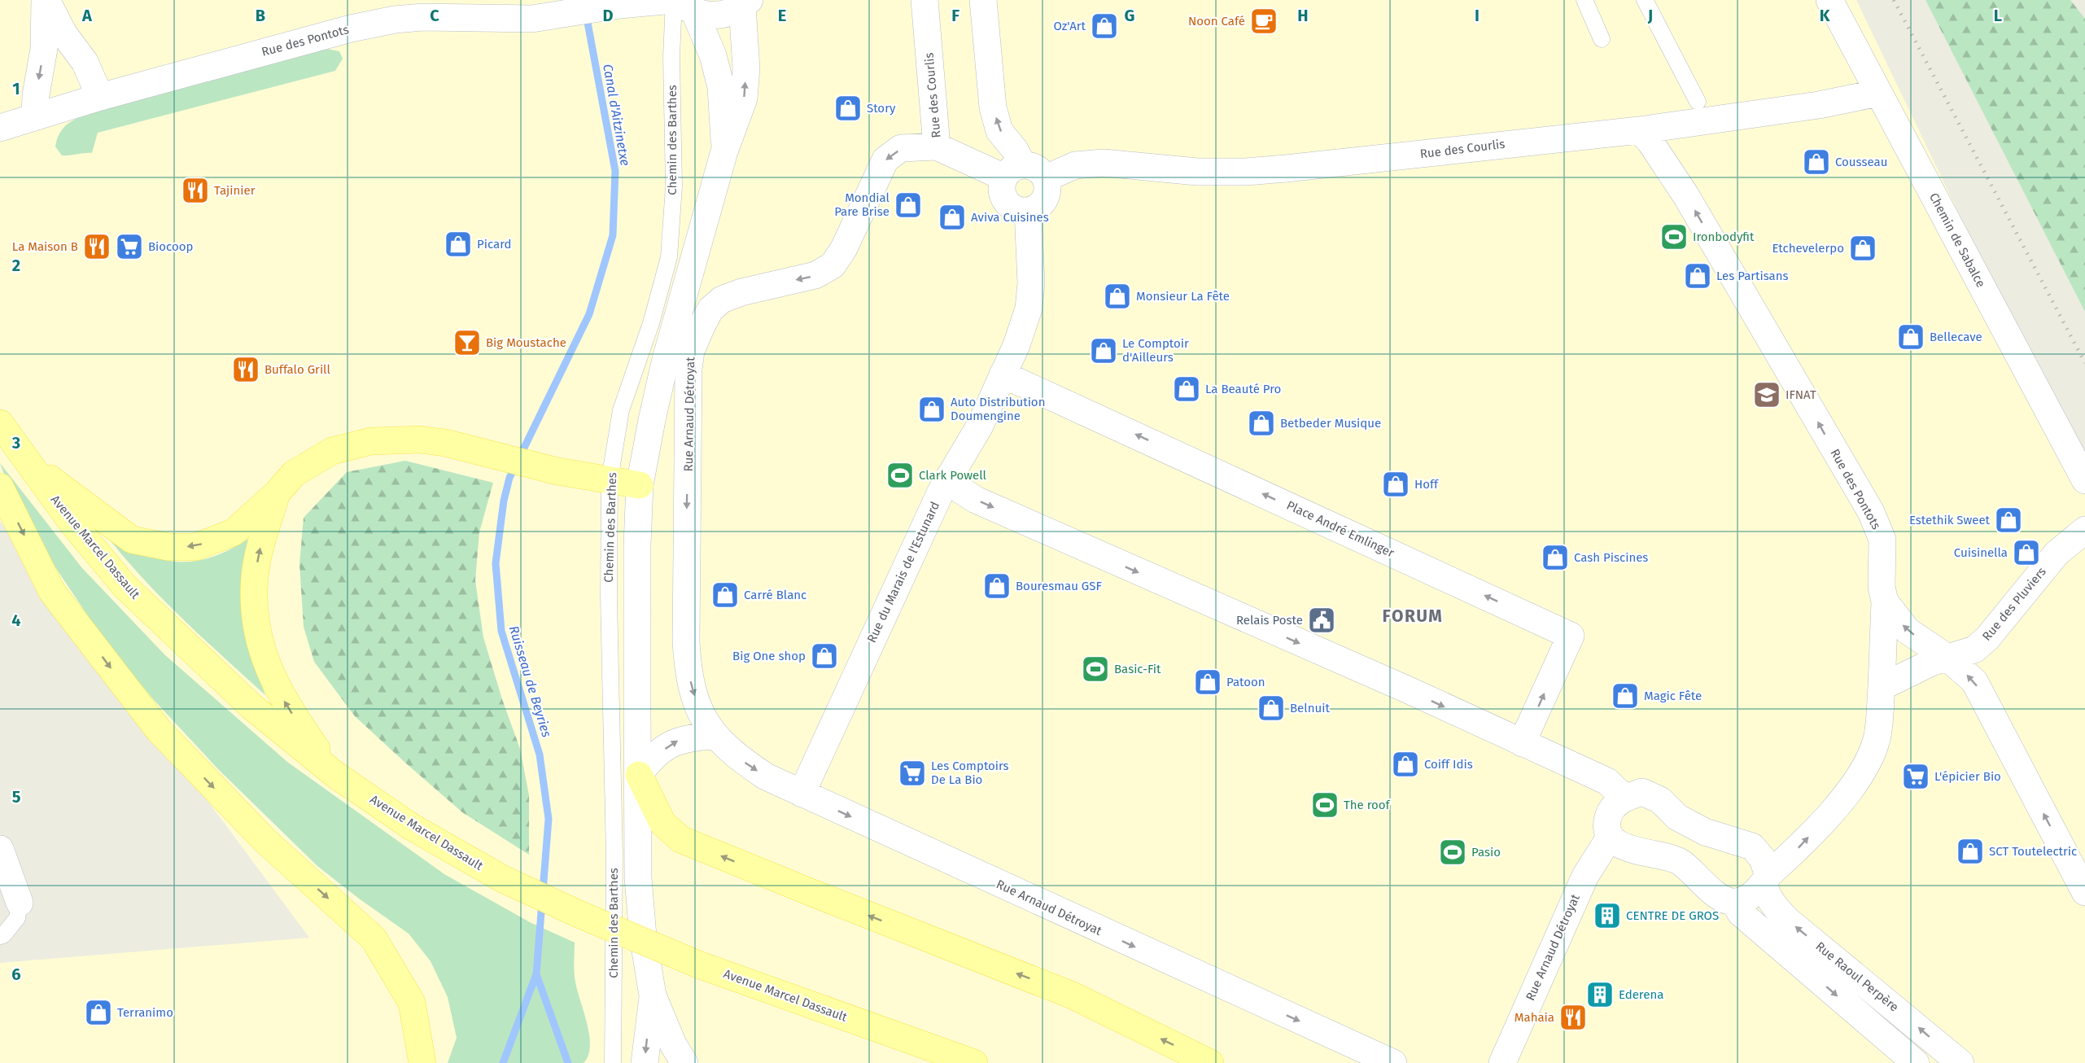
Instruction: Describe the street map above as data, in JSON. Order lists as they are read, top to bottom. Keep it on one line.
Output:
{"streets":{"main road":["Avenue Marcel Dassault"],"street":["Rue des Pontots","Rue des Courlis","Chemin des Barthes","Chemin de Sabalce","Rue Arnaud Détroyat","Place André Emlinger","Rue du Marais de l'Estunard","Rue des Pluviers","Rue Raoul Perpère"]},"crossings":[["Rue des Pontots","Rue des Courlis"],["Rue des Pontots","Chemin des Barthes"],["Rue des Courlis","Chemin de Sabalce"],["Rue des Courlis","Rue Arnaud Détroyat"],["Rue des Courlis","Rue du Marais de l'Estunard"],["Rue Arnaud Détroyat","Rue du Marais de l'Estunard"],["Place André Emlinger","Rue du Marais de l'Estunard"]],"one_way":["Rue des Pontots"],"districts":["FORUM"],"water":["Canal d'Aitzinetxe","Ruisseau de Beyries"],"places":{"cafe":["Noon Café"],"shop":["Oz'Art","Story","Cousseau","Mondial Pare Brise","Aviva Cuisines","Picard","Etchevelerpo","Les Partisans","Monsieur La Fête","Bellecave","Le Comptoir d'Ailleurs","La Beauté Pro","Auto Distribution Doumengine","Betbeder Musique","Hoff","Estethik Sweet","Cuisinella","Cash Piscines","Bouresmau GSF","Carré Blanc","Big One shop","Patoon","Magic Fête","Belnuit","Coiff Idis","SCT Toutelectric","Terranimo"],"restaurant":["Tajinier","La Maison B","Buffalo Grill","Mahaia"],"sports":["Ironbodyfit","Clark Powell","Basic-Fit","The roof","Pasio"],"supermarket":["Biocoop","Les Comptoirs De La Bio","L'épicier Bio"],"bar":["Big Moustache"],"school or university":["IFNAT"],"public building":["Relais Poste"],"building":["CENTRE DE GROS","Ederena"]},"grid":{"columns":["A","B","C","D","E","F","G","H","I","J","K","L"],"rows":["1","2","3","4","5","6"]}}
